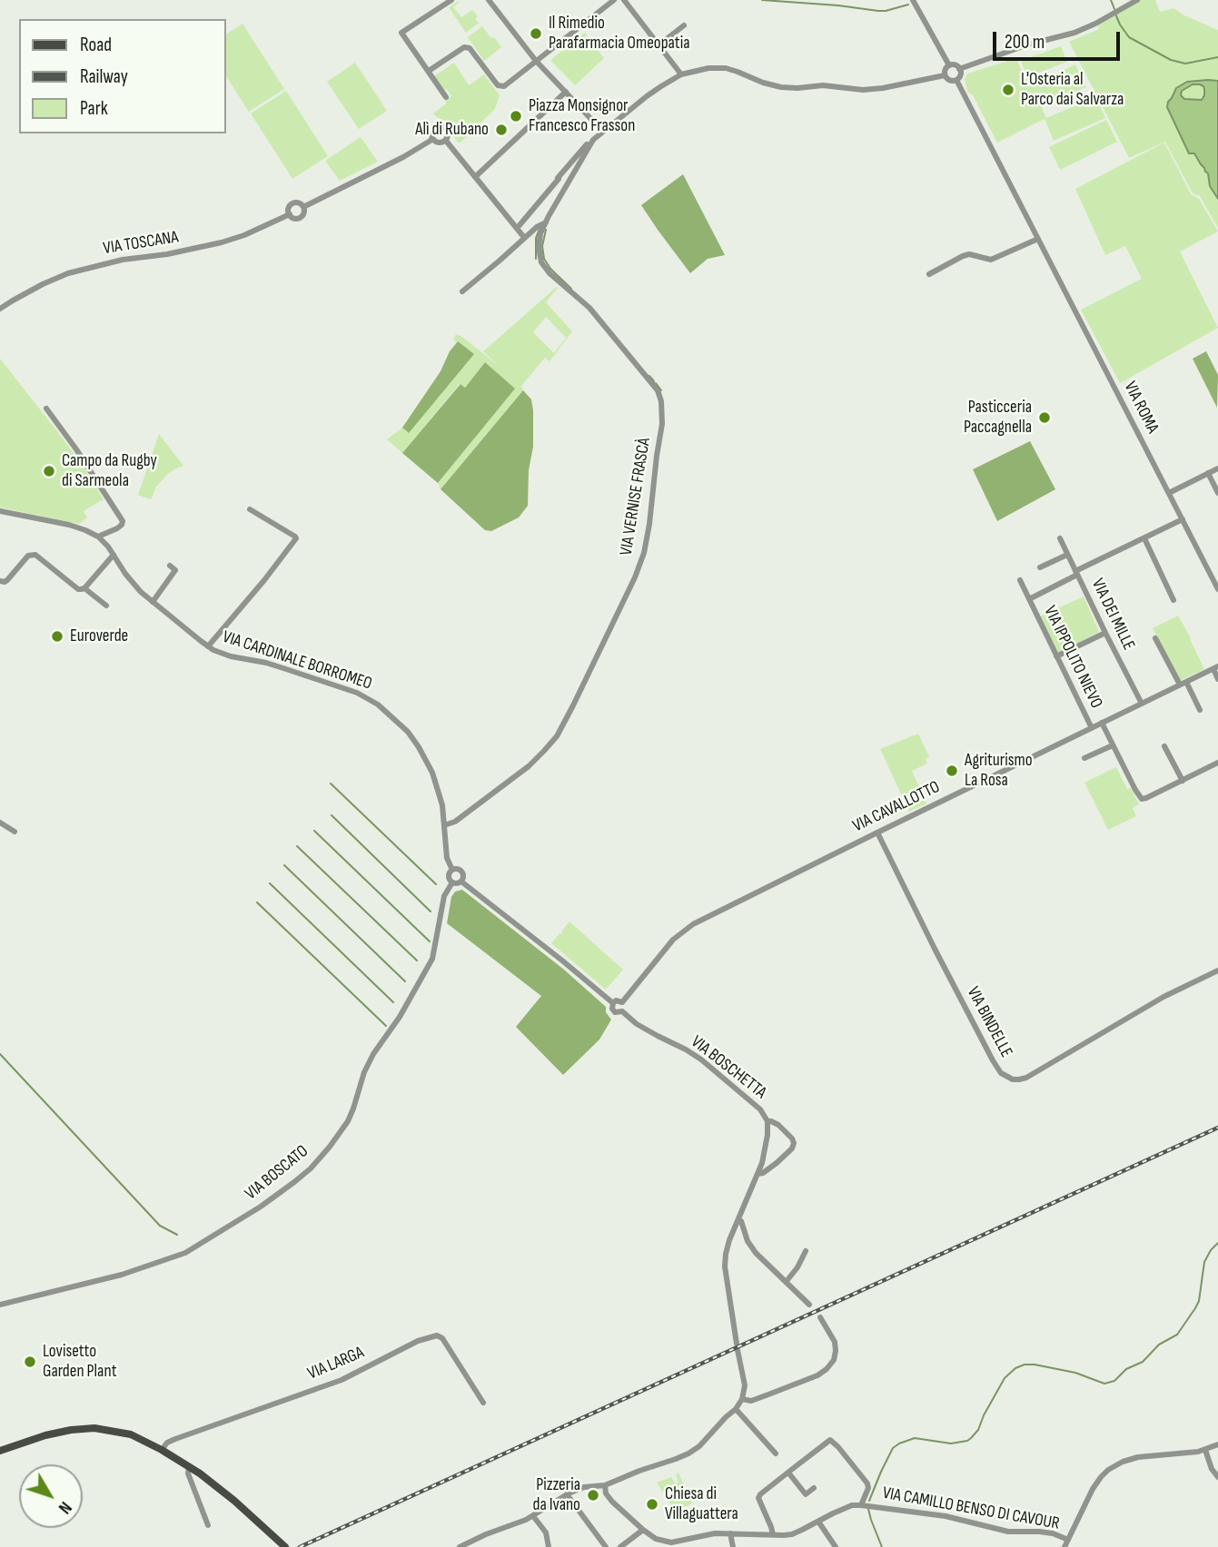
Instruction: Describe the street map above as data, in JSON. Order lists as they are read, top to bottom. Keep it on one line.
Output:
{"streets":{"street":["VIA TOSCANA","VIA ROMA","VIA VERNISE FRASCÀ","VIA DEI MILLE","VIA IPPOLITO NIEVO","VIA CARDINALE BORROMEO","VIA CAVALLOTTO","VIA BINDELLE","VIA BOSCHETTA","VIA BOSCATO","VIA LARGA","VIA CAMILLO BENSO DI CAVOUR"]},"crossings":[["VIA ROMA","VIA VERNISE FRASCÀ"],["VIA ROMA","VIA IPPOLITO NIEVO"],["VIA VERNISE FRASCÀ","VIA CARDINALE BORROMEO"],["VIA DEI MILLE","VIA IPPOLITO NIEVO"],["VIA DEI MILLE","VIA CAVALLOTTO"],["VIA IPPOLITO NIEVO","VIA CAVALLOTTO"],["VIA CARDINALE BORROMEO","VIA CAVALLOTTO"],["VIA CARDINALE BORROMEO","VIA BOSCHETTA"],["VIA CARDINALE BORROMEO","VIA BOSCATO"],["VIA CAVALLOTTO","VIA BINDELLE"],["VIA CAVALLOTTO","VIA BOSCHETTA"]],"places":["Il Rimedio Parafarmacia Omeopatia","L'Osteria al Parco dai Salvarza","Piazza Monsignor Francesco Frasson","Alì di Rubano","Pasticceria Paccagnella","Campo da Rugby di Sarmeola","Euroverde","Agriturismo La Rosa","Lovisetto Garden Plant","Pizzeria da Ivano","Chiesa di Villaguattera"],"legend":["Road","Railway","Park"],"scale_bar":"200 m","north":"bottom right"}
